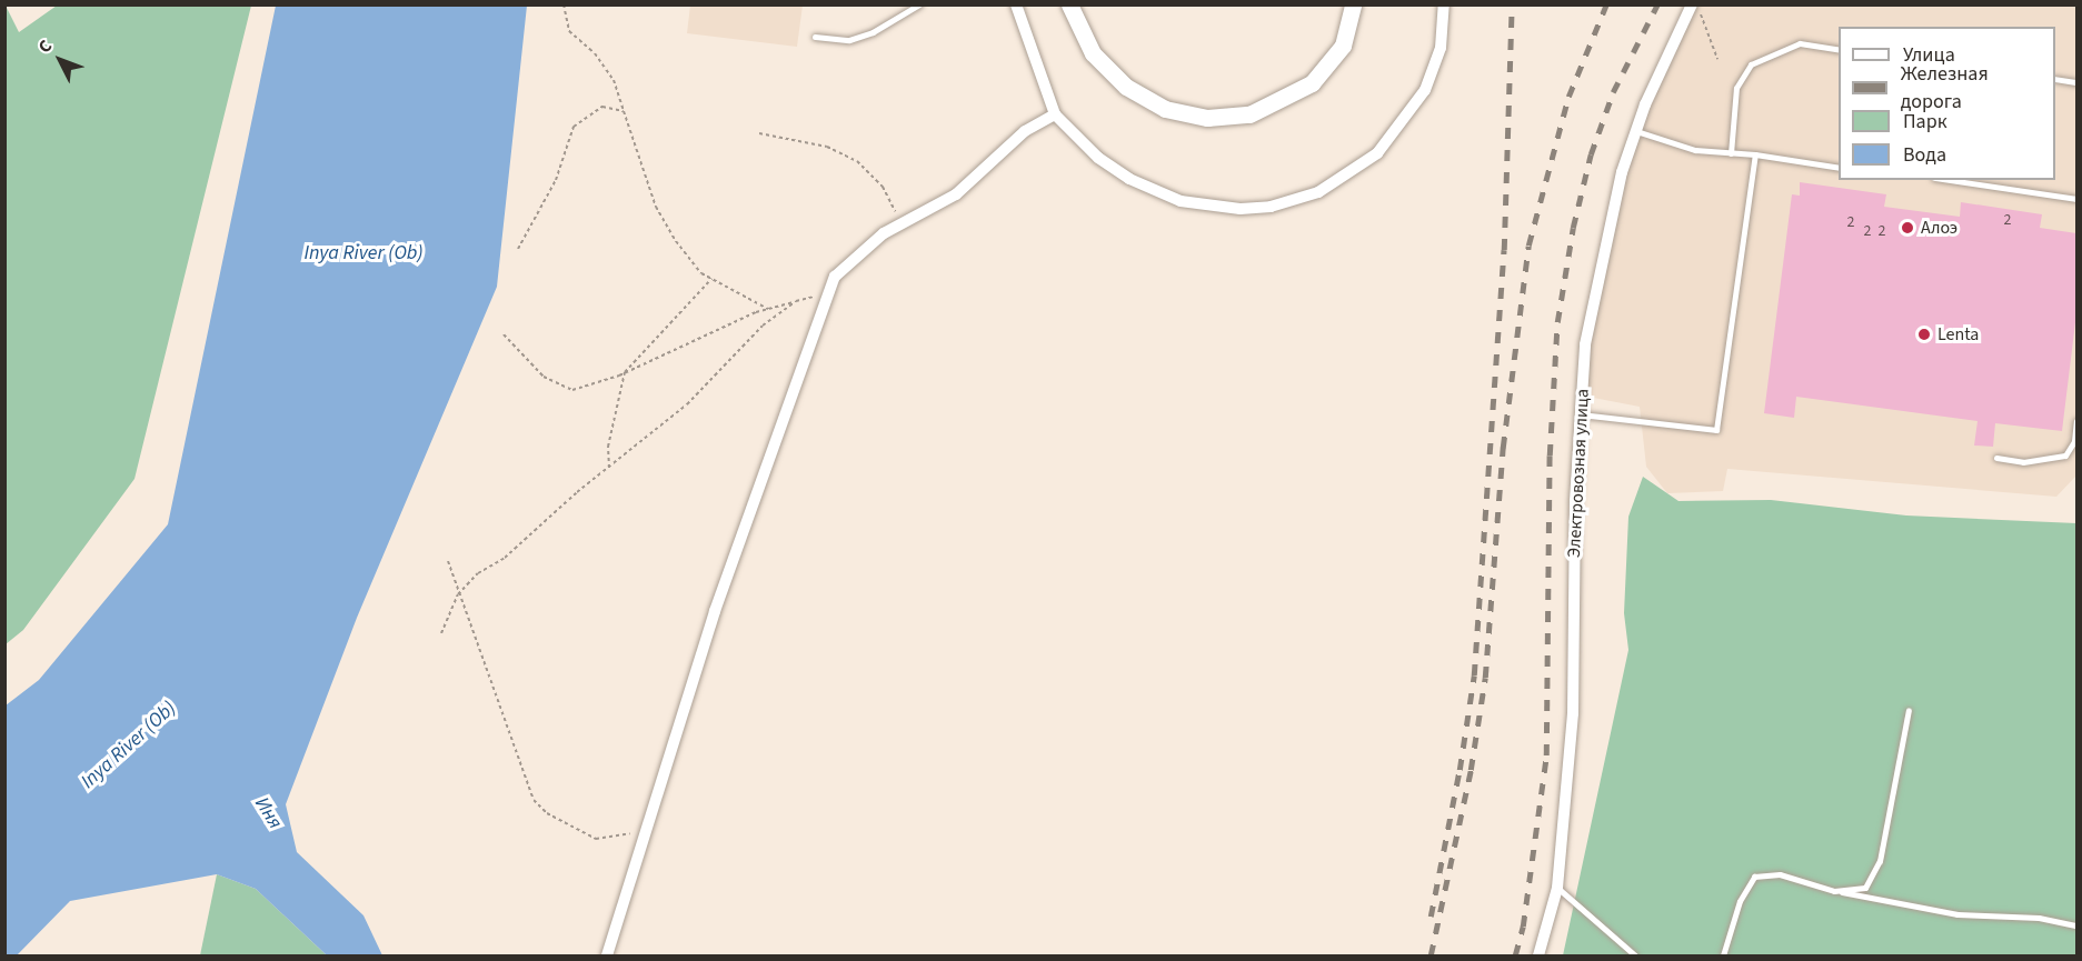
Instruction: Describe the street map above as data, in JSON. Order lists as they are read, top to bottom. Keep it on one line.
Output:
{"streets":{"street":["Электровозная улица"]},"water":["Inya River (Ob)","Иня"],"places":["Алоэ","Lenta"],"house_numbers":["2","2","2","2"],"legend":["Улица","Железная дорога","Парк","Вода"],"north":"top left"}
